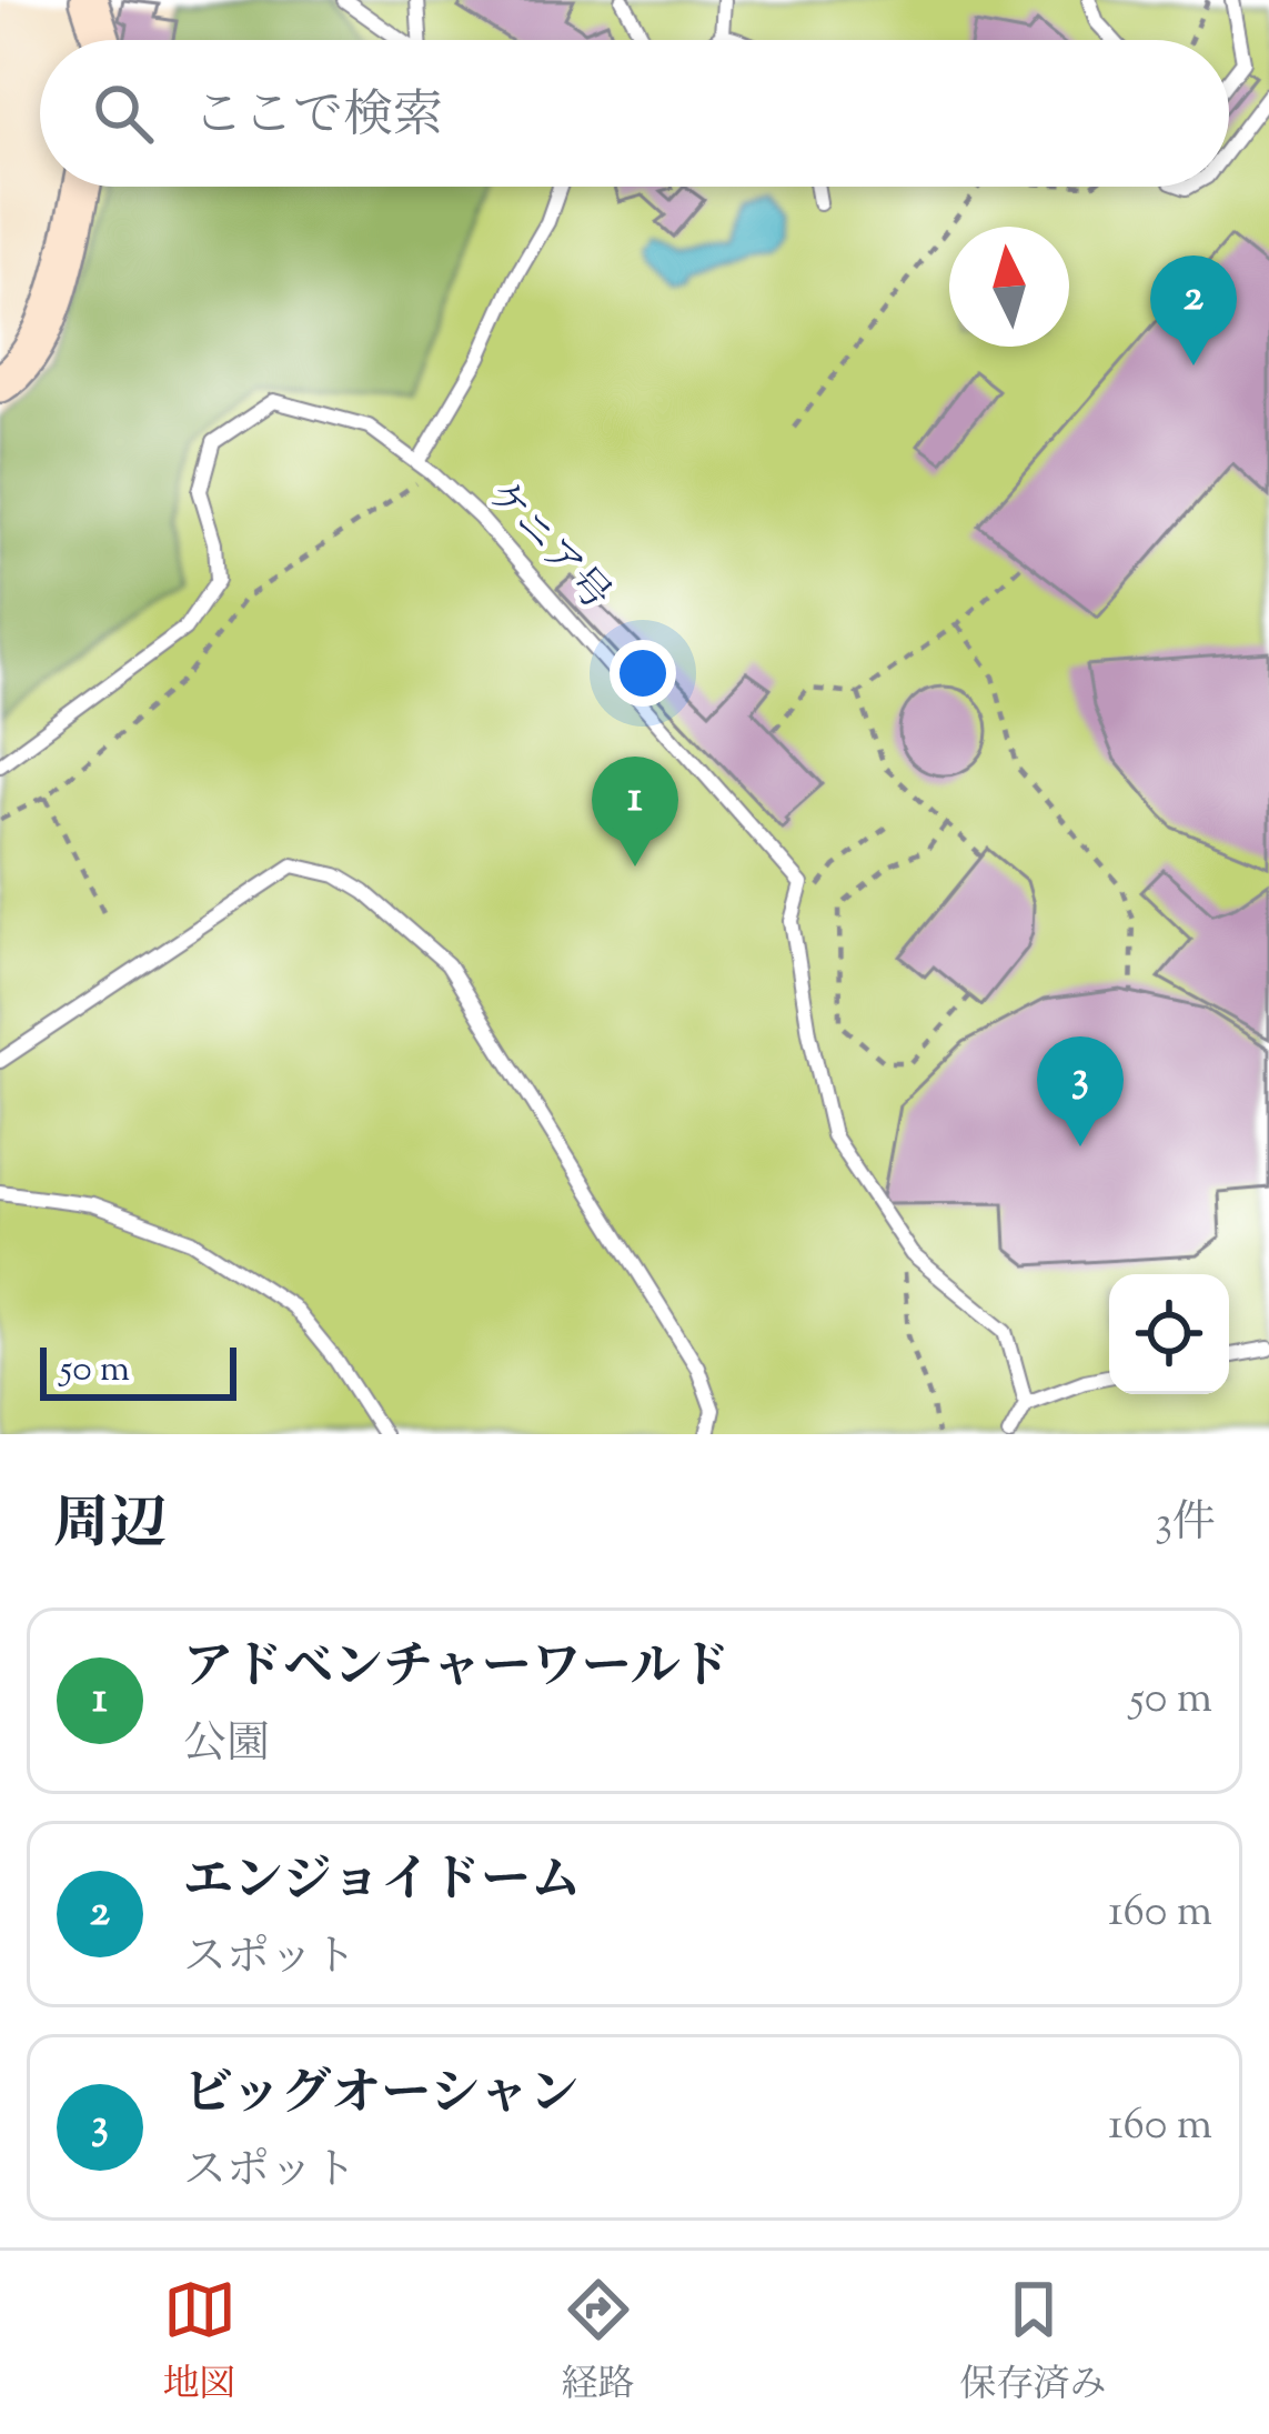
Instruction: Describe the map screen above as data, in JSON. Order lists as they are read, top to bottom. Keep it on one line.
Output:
{"streets":{"lane":["ケニア号"]},"scale_bar":"50 m","north":"top","page":{"search":"ここで検索","pins":["2","1","3"],"scale":"50 m","heading":["周辺","3件"],"list":[{"mark":"1","name":"アドベンチャーワールド","note":"公園","value":"50 m"},{"mark":"2","name":"エンジョイドーム","note":"スポット","value":"160 m"},{"mark":"3","name":"ビッグオーシャン","note":"スポット","value":"160 m"}],"nav":["地図","経路","保存済み"]}}
